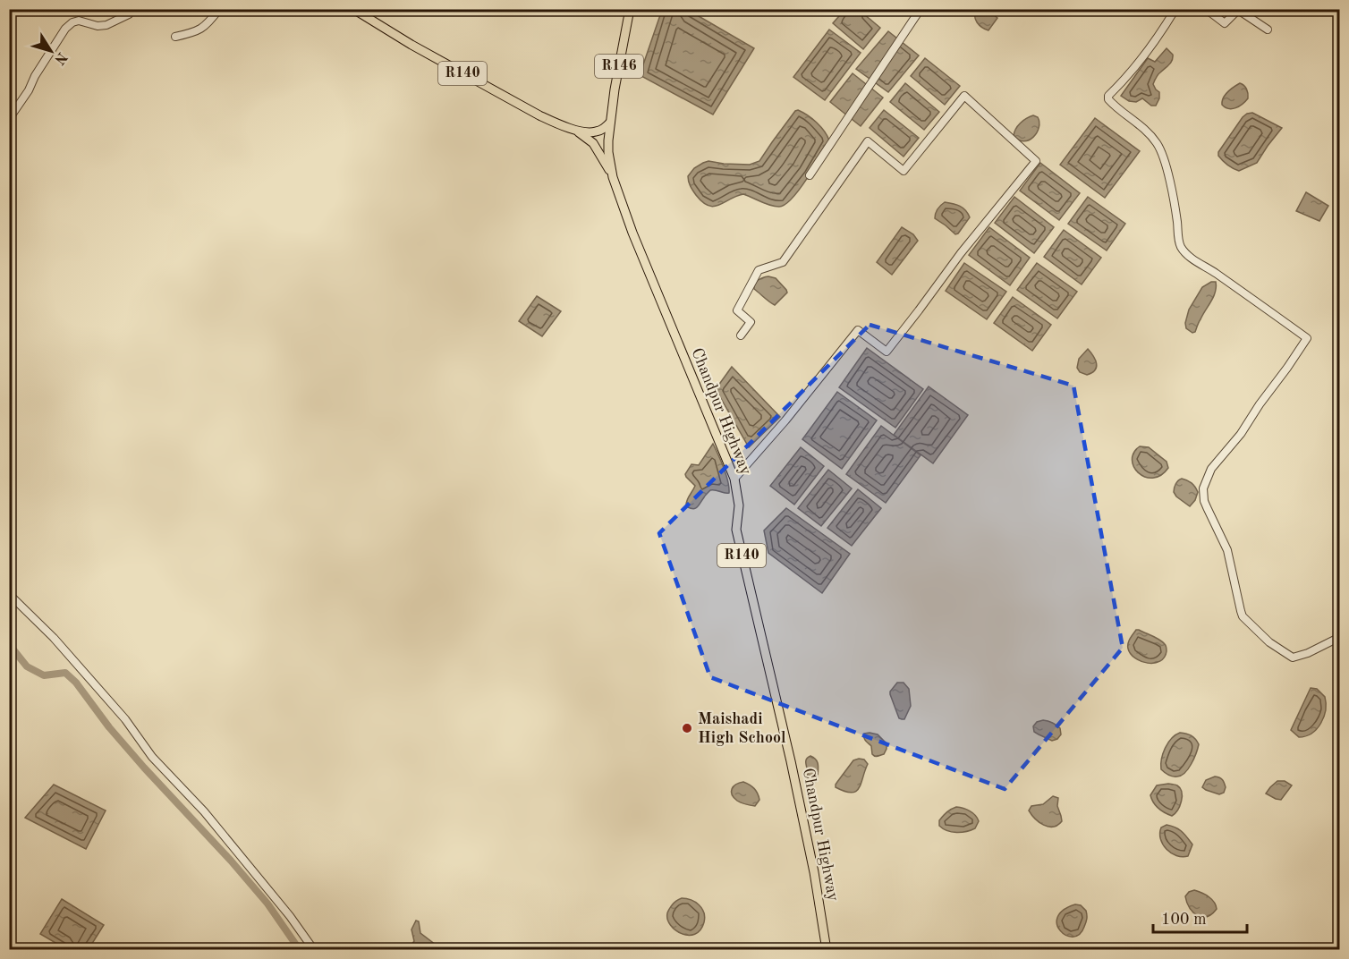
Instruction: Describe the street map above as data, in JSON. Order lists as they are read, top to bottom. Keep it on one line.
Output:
{"streets":{"main road":["R146","R140","Chandpur Highway"]},"crossings":[["R146","R140"],["R140","Chandpur Highway"]],"places":["Maishadi High School"],"scale_bar":"100 m","north":"bottom right"}
